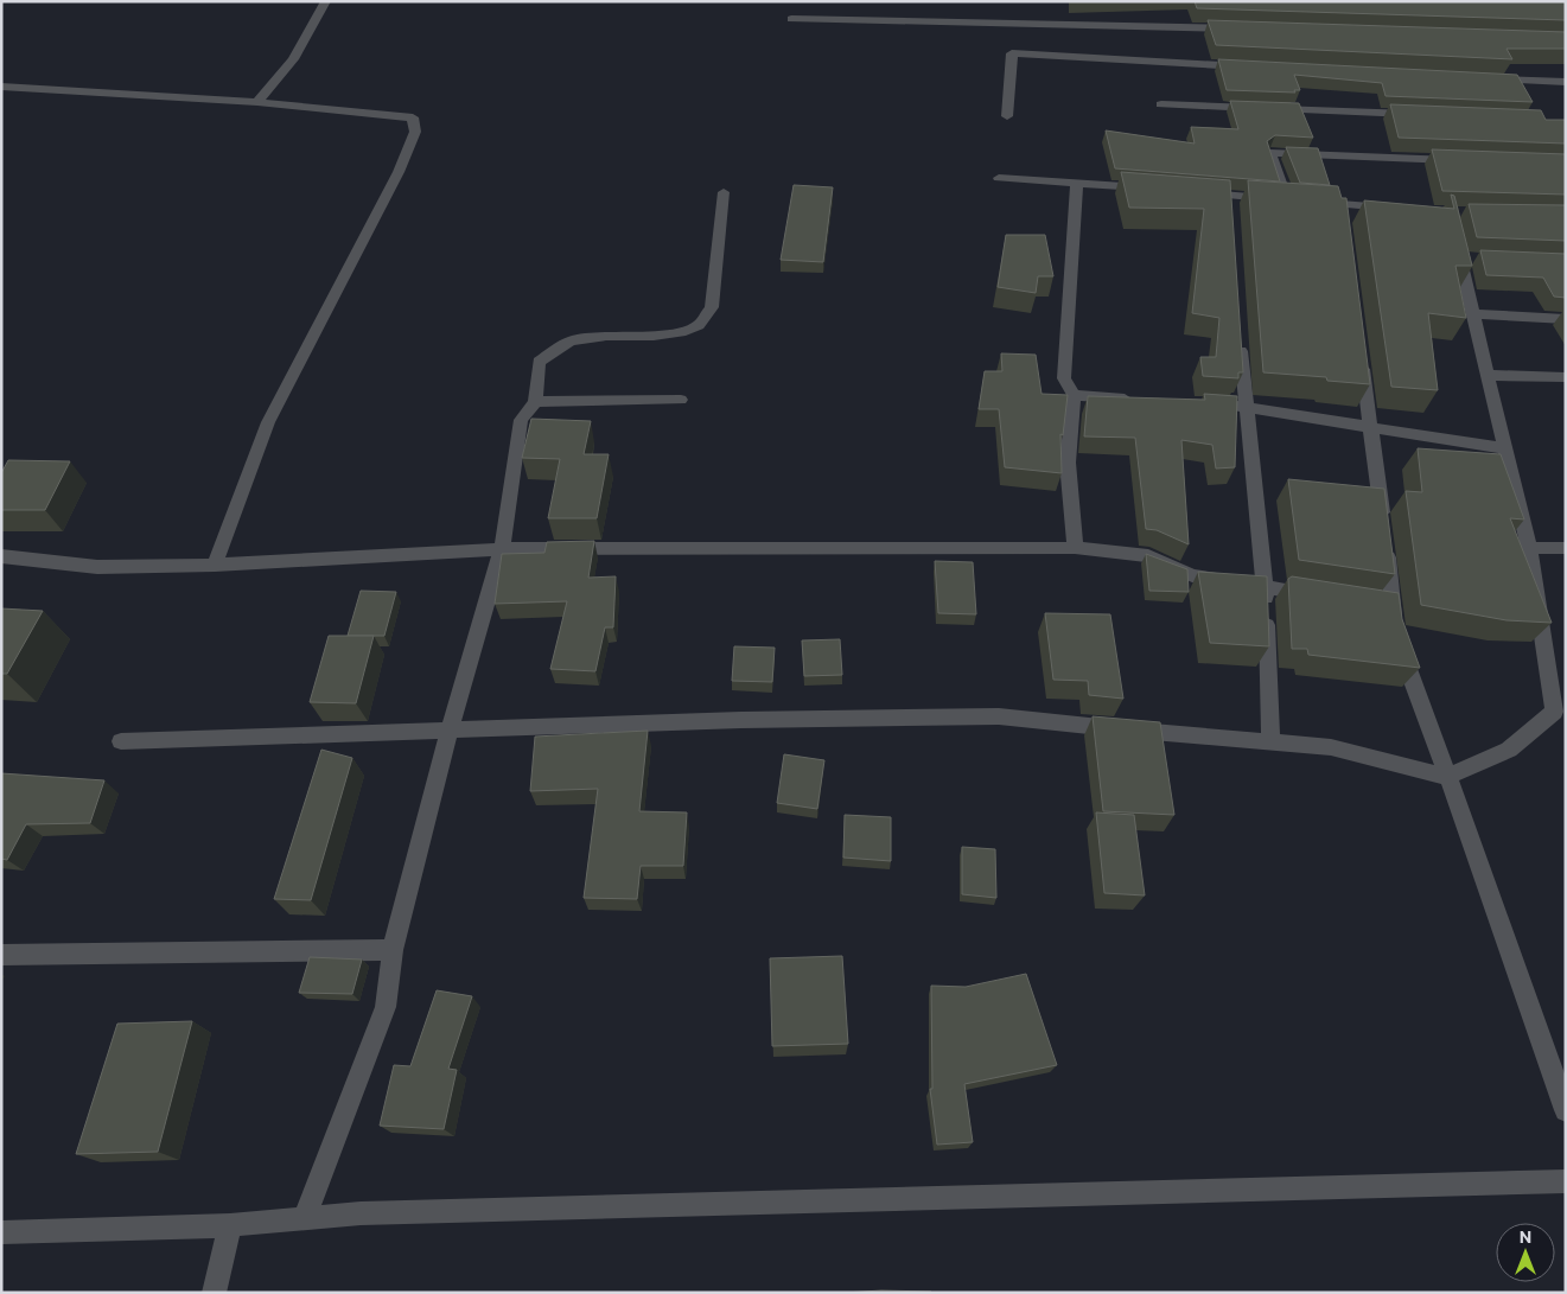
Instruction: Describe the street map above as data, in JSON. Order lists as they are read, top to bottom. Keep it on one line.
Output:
{"north":"top"}
